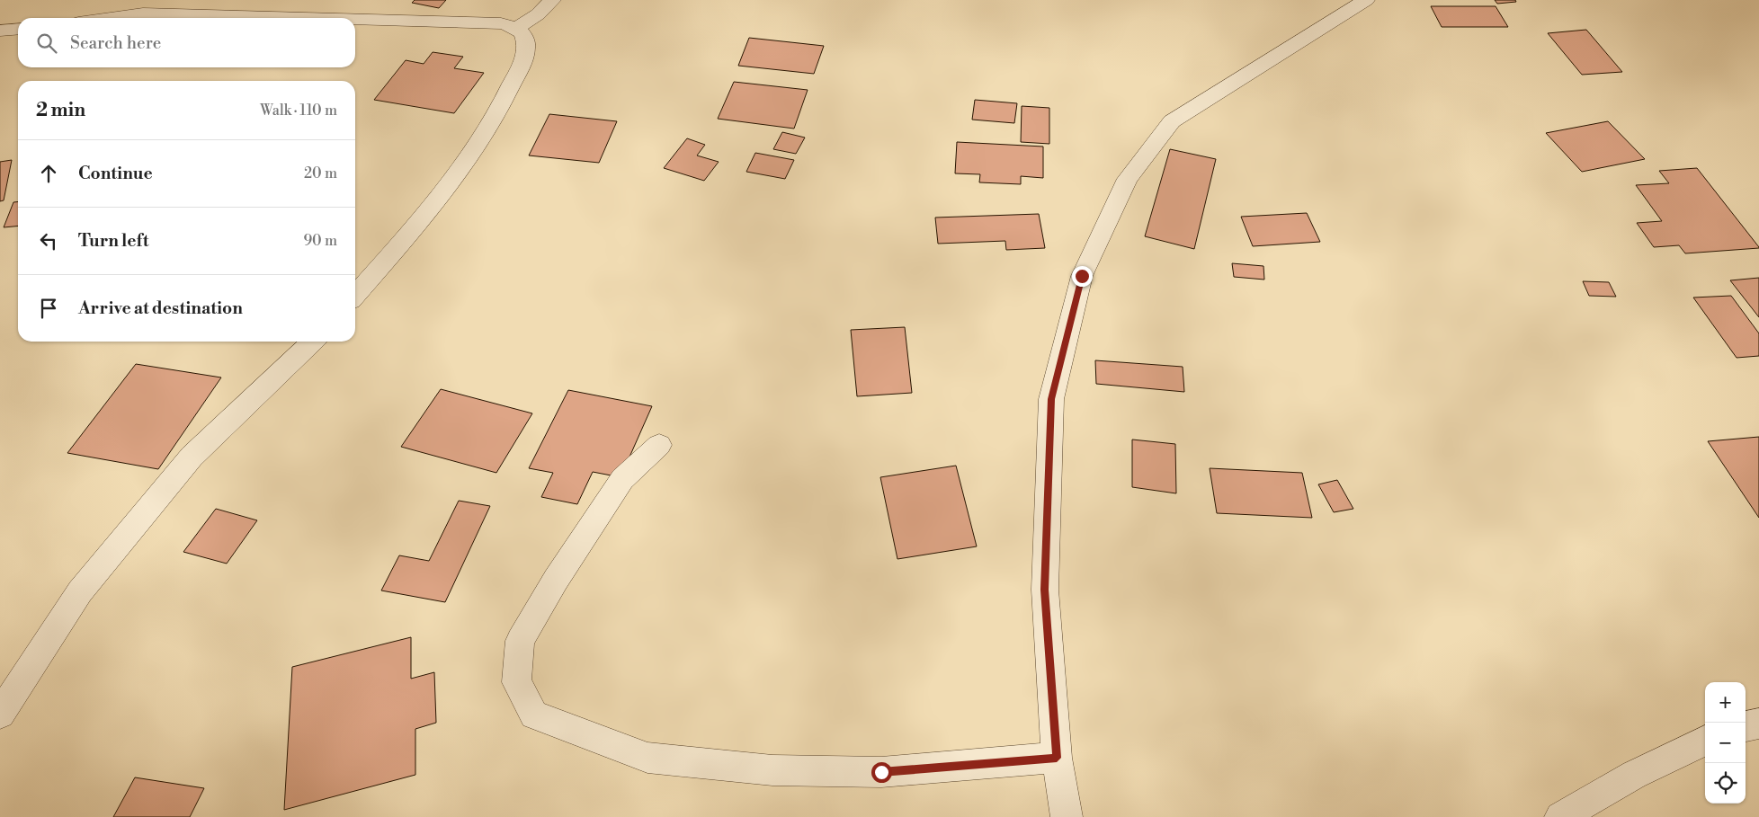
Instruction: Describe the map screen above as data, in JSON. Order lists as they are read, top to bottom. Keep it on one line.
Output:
{"page":{"search":"Search here","heading":["2 min","Walk · 110 m"],"list":[["Continue","20 m"],["Turn left","90 m"],"Arrive at destination"],"map_buttons":["+","−"]}}
